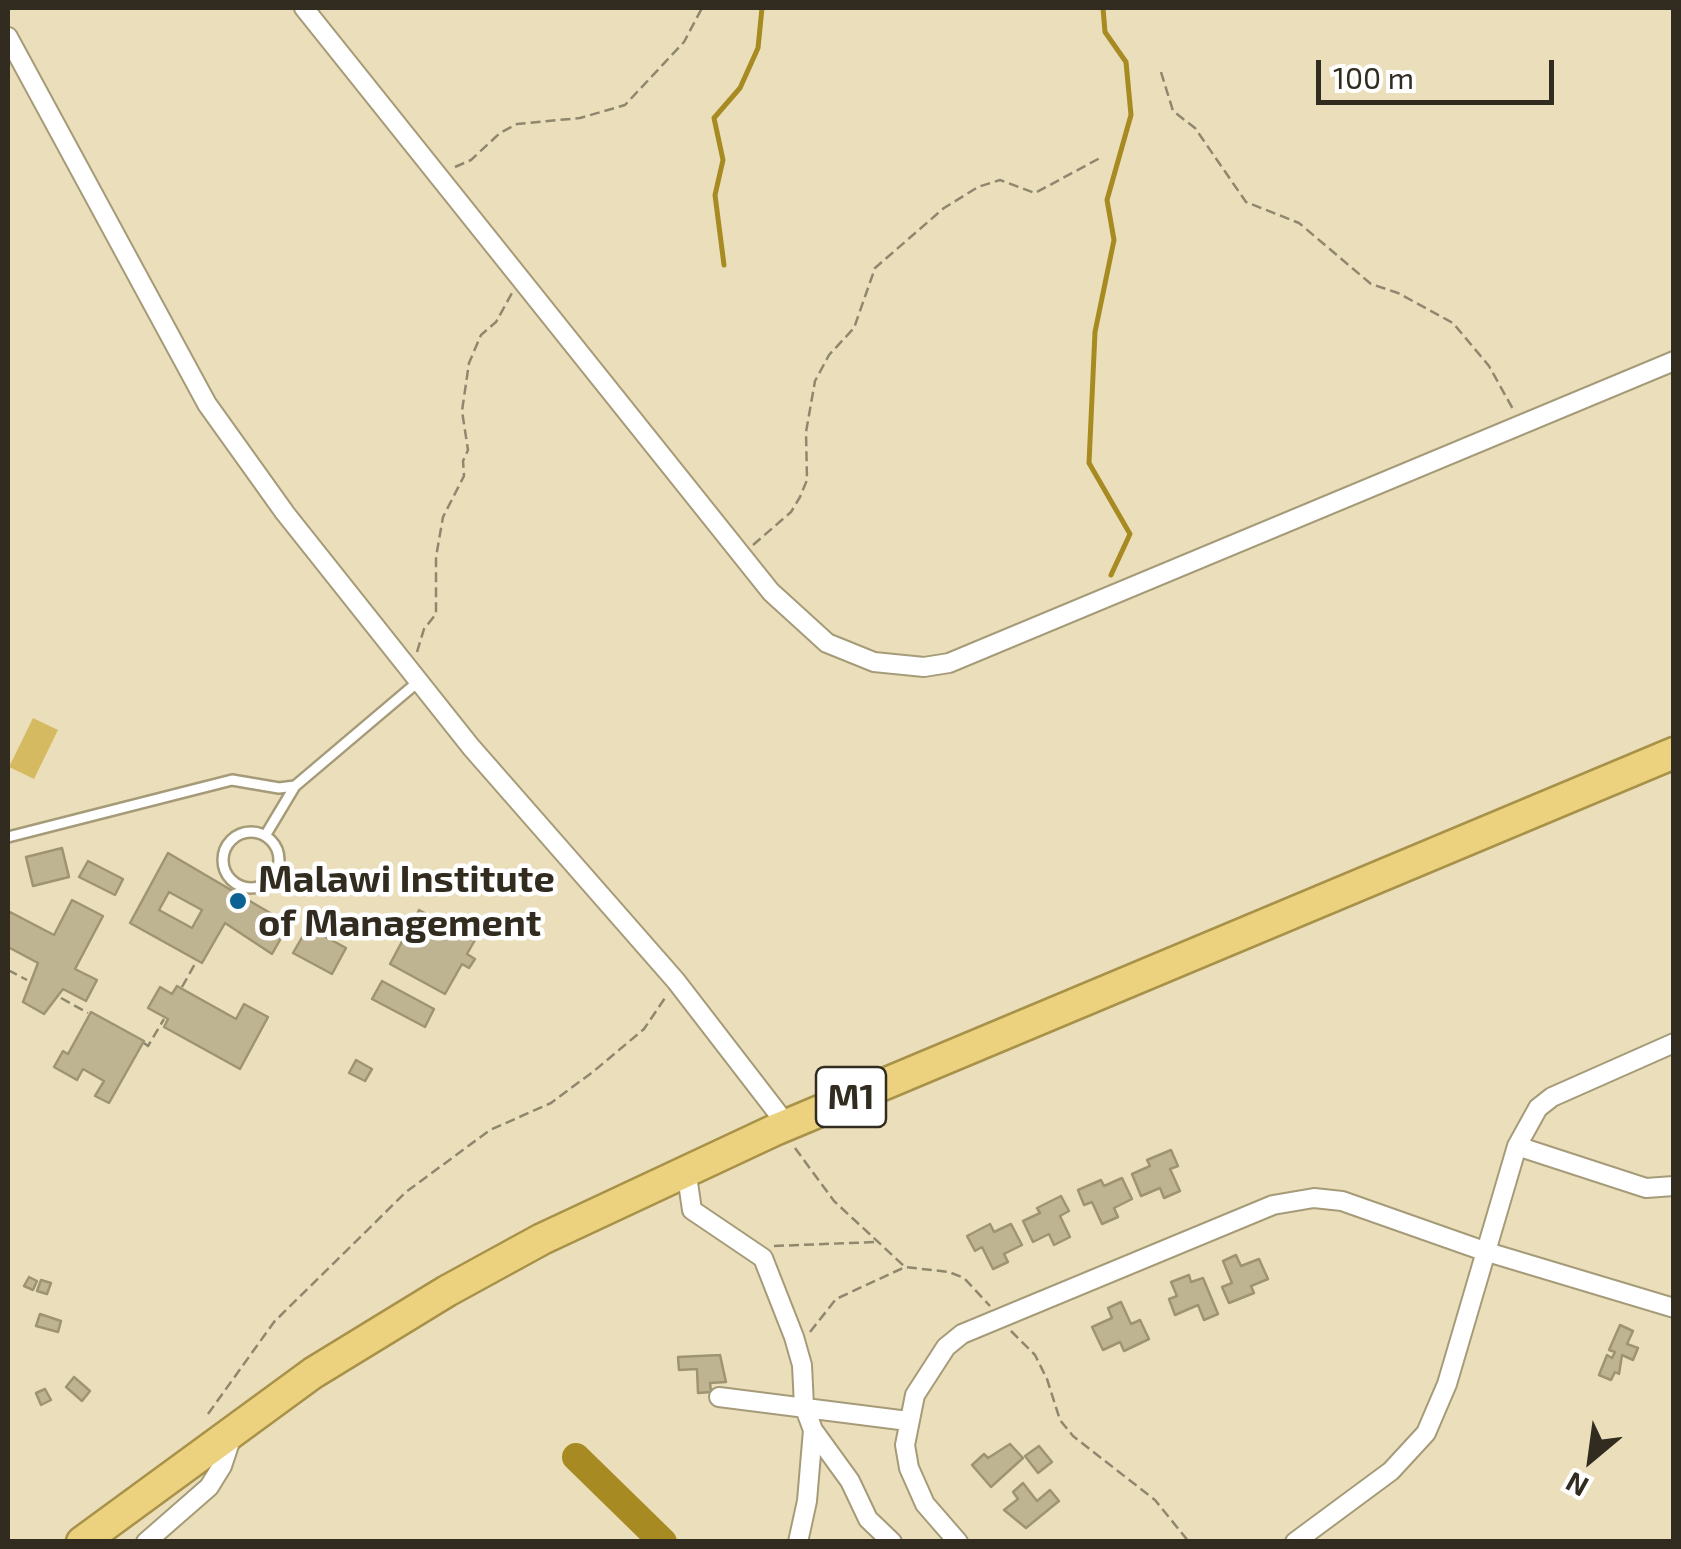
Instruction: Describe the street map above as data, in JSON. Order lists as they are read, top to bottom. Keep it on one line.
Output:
{"streets":{"highway":["M1"]},"places":["Malawi Institute of Management"],"scale_bar":"100 m","north":"bottom left"}
